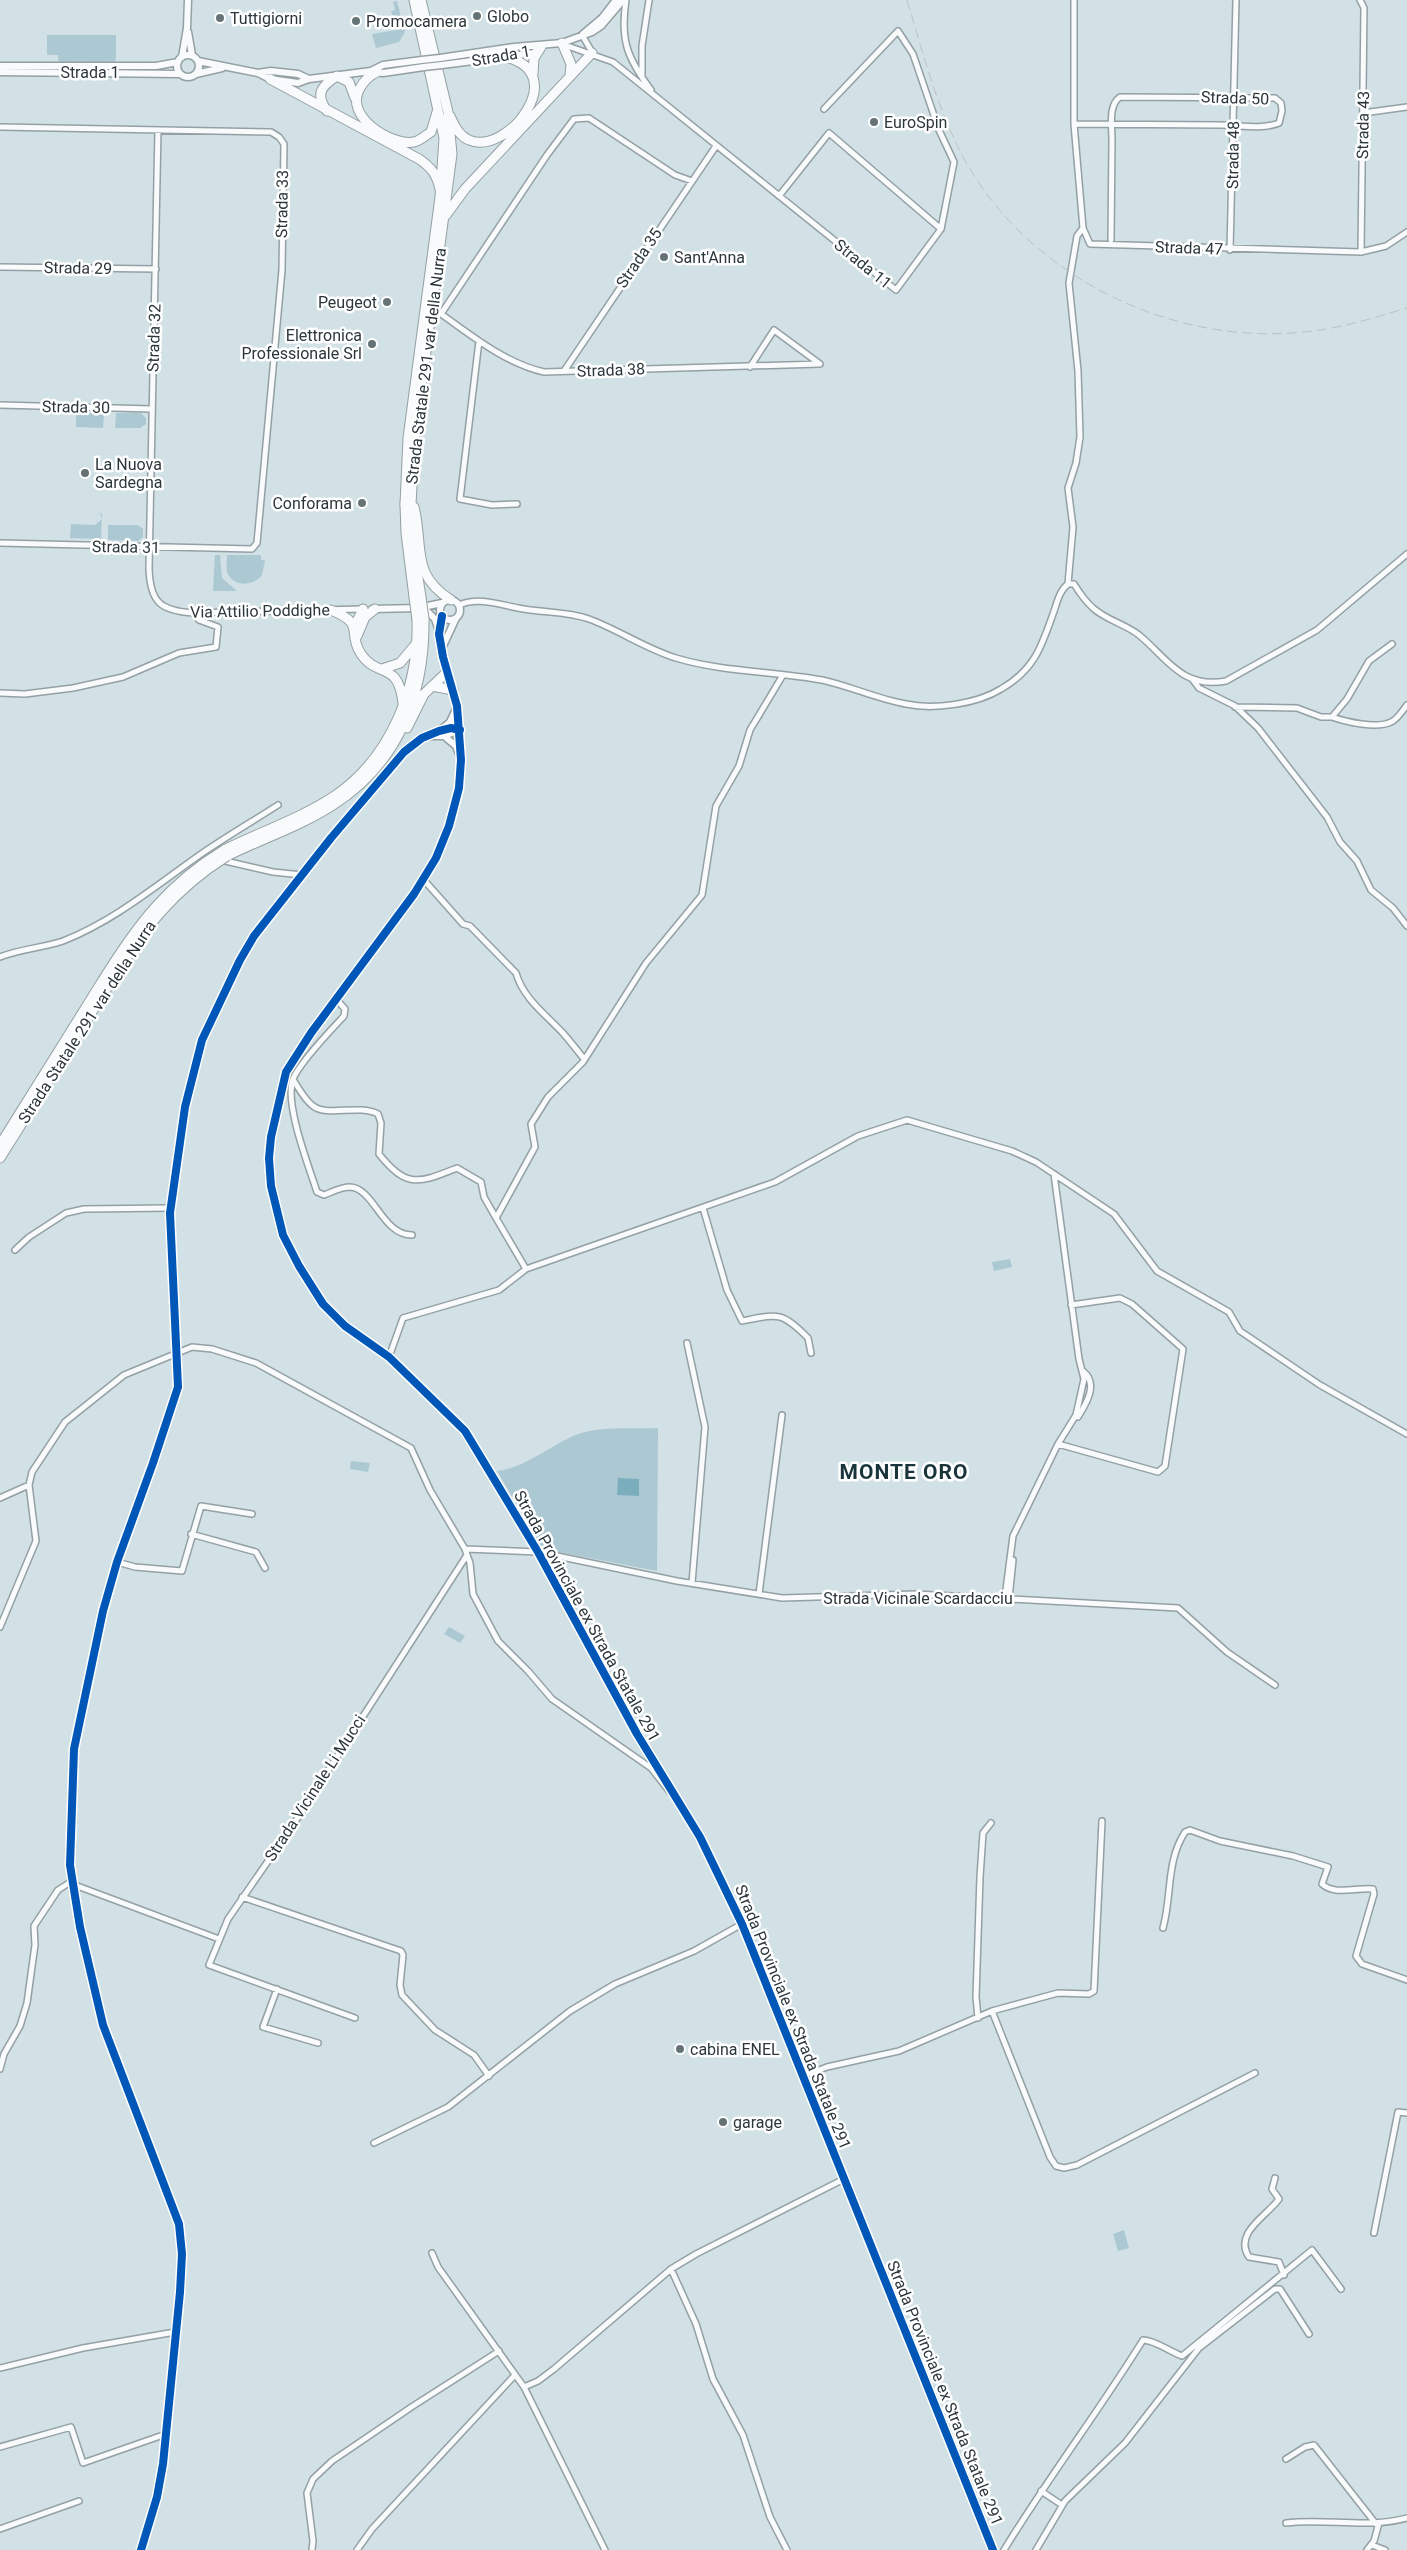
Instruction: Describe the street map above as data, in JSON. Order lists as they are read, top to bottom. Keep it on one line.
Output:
{"streets":{"main road":["Strada Statale 291 var della Nurra"],"street":["Strada 1","Strada 50","Strada 43","Strada 48","Strada 33","Strada 47","Strada 35","Strada 11","Strada 29","Strada 32","Strada 38","Strada 30","Strada 31","Via Attilio Poddighe","Strada Vicinale Scardacciu","Strada Provinciale ex Strada Statale 291","Strada Vicinale Li Mucci"]},"crossings":[["Strada 1","Strada 11"],["Strada 50","Strada 48"],["Strada 43","Strada 47"],["Strada 48","Strada 47"],["Strada 33","Strada 32"],["Strada 33","Strada 31"],["Strada 35","Strada 11"],["Strada 35","Strada 38"],["Strada 29","Strada 32"],["Strada 32","Strada 30"],["Strada 32","Strada 31"],["Strada 32","Via Attilio Poddighe"],["Strada Statale 291 var della Nurra","Strada 38"],["Strada 31","Via Attilio Poddighe"],["Strada Vicinale Scardacciu","Strada Provinciale ex Strada Statale 291"]],"districts":["MONTE ORO"],"places":["Globo","Tuttigiorni","Promocamera","EuroSpin","Sant'Anna","Peugeot","Elettronica Professionale Srl","La Nuova Sardegna","Conforama","cabina ENEL","garage"]}
